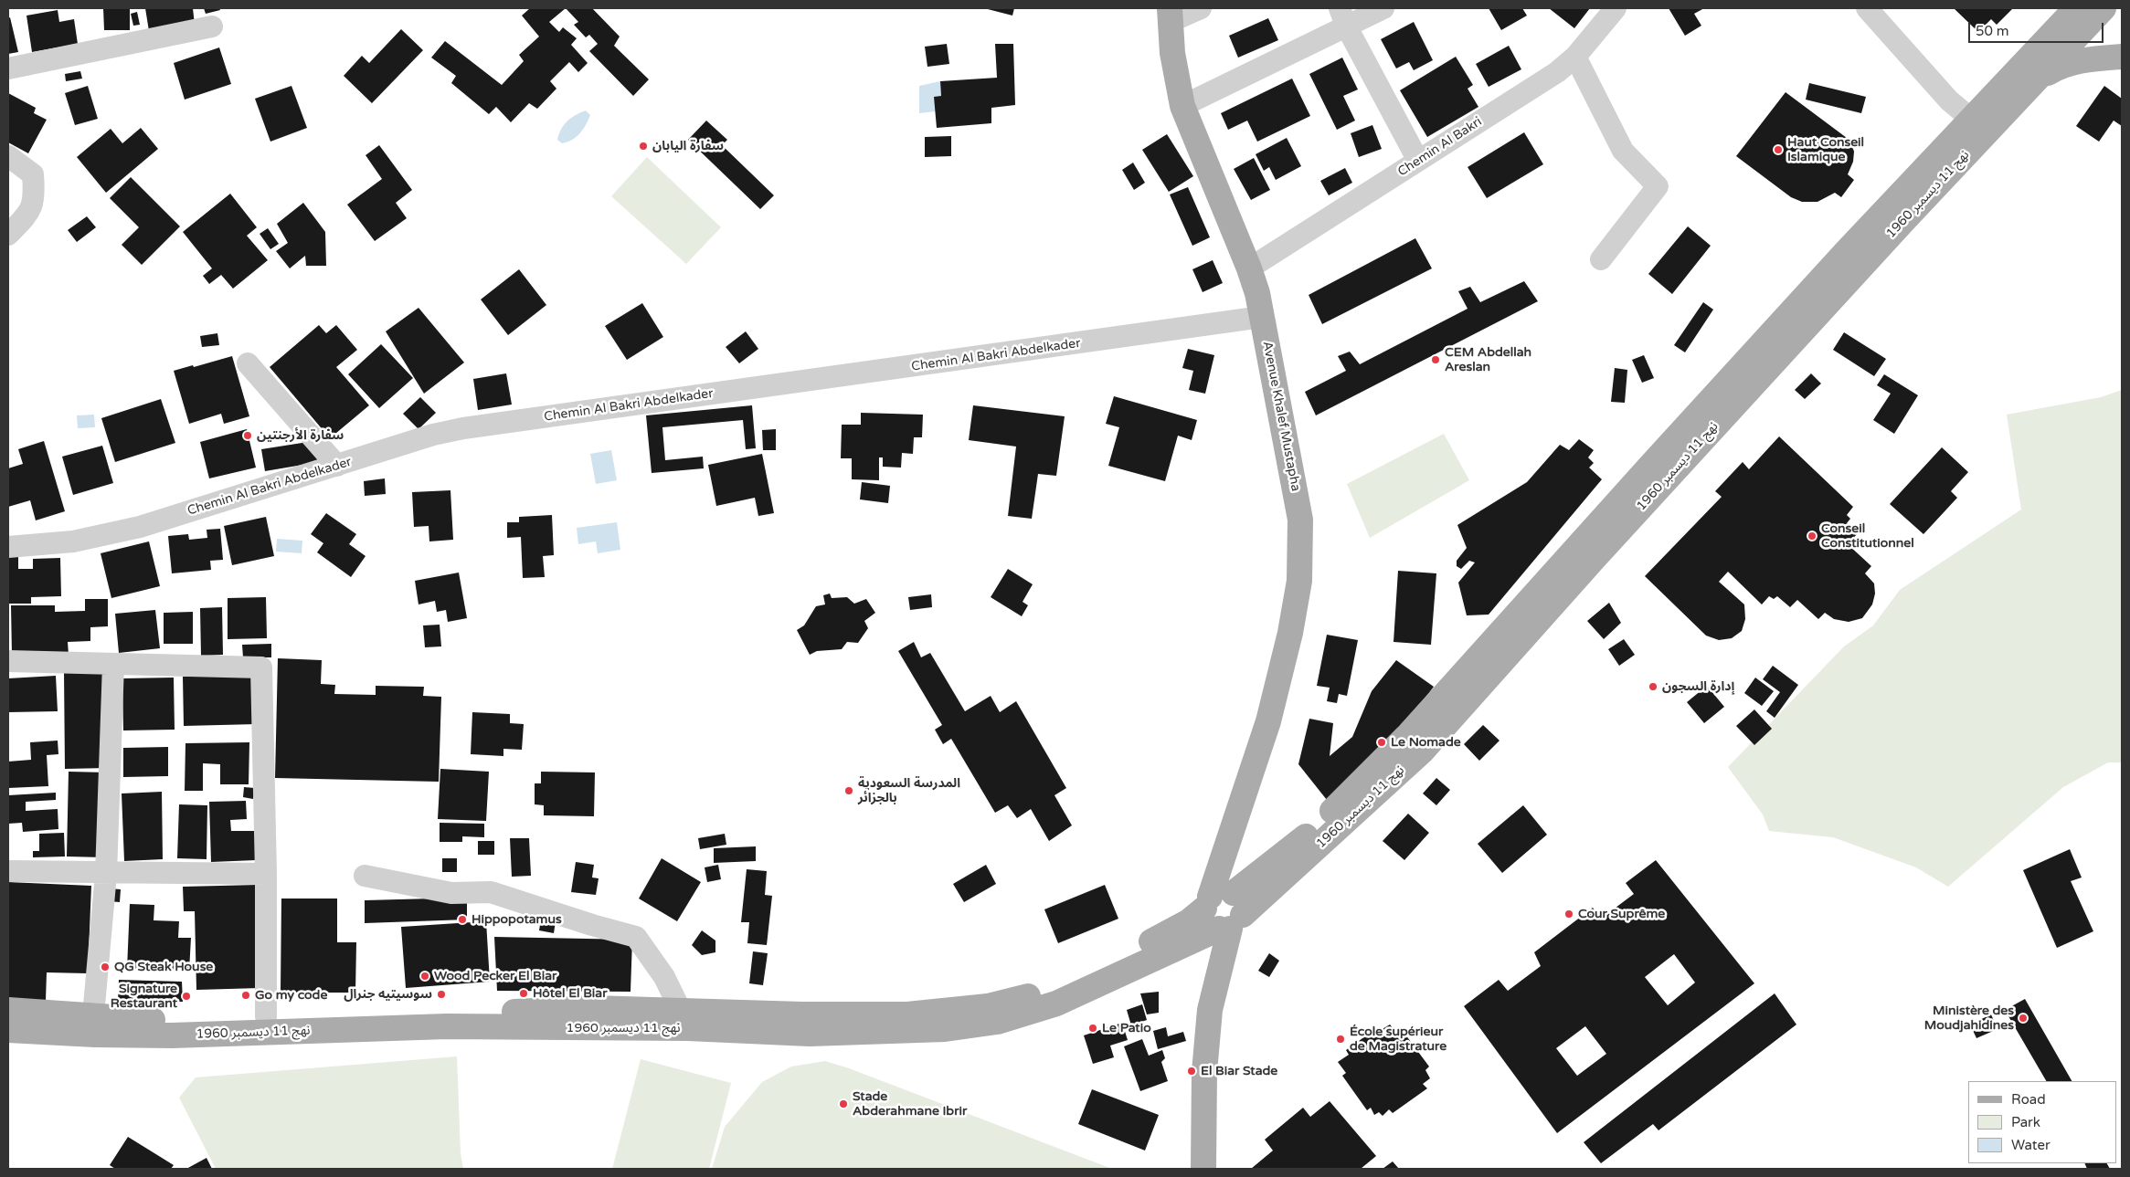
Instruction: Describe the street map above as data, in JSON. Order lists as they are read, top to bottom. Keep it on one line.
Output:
{"streets":{"main road":["نهج 11 ديسمبر 1960","Avenue Khalef Mustapha"],"street":["Chemin Al Bakri","Chemin Al Bakri Abdelkader"]},"crossings":[["Chemin Al Bakri","Avenue Khalef Mustapha"],["نهج 11 ديسمبر 1960","Avenue Khalef Mustapha"],["Chemin Al Bakri Abdelkader","Avenue Khalef Mustapha"]],"places":["سفارة اليابان","Haut Conseil Islamique","CEM Abdellah Areslan","سفارة الأرجنتين","Conseil Constitutionnel","إدارة السجون","Le Nomade","المدرسة السعودية بالجزائر","Cour Suprême","Hippopotamus","QG Steak House","Wood Pecker El Biar","Hôtel El Biar","سوسيتيه جنرال","Go my code","Signature Restaurant","Ministère des Moudjahidines","Le Patio","École supérieur de Magistrature","El Biar Stade","Stade Abderahmane Ibrir"],"legend":["Road","Park","Water"],"scale_bar":"50 m"}
